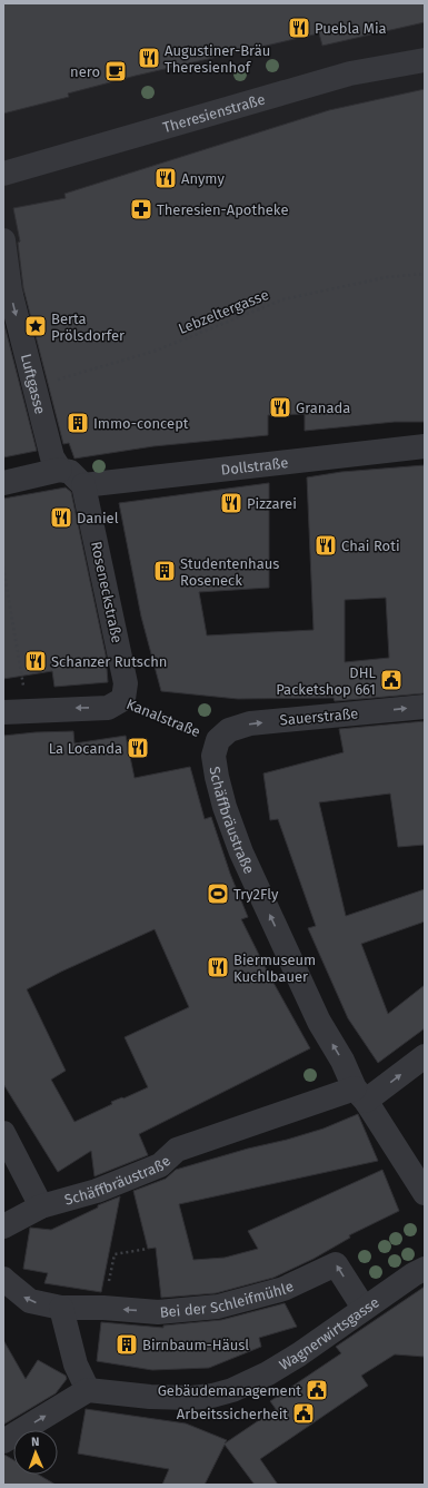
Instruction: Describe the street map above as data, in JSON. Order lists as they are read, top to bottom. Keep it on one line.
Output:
{"streets":{"street":["Theresienstraße","Luftgasse","Dollstraße","Roseneckstraße","Sauerstraße","Kanalstraße","Schäffbräustraße","Bei der Schleifmühle","Wagnerwirtsgasse"],"path":["Lebzeltergasse"]},"crossings":[["Lebzeltergasse","Luftgasse"],["Dollstraße","Roseneckstraße"],["Roseneckstraße","Kanalstraße"],["Sauerstraße","Kanalstraße"],["Sauerstraße","Schäffbräustraße"],["Kanalstraße","Schäffbräustraße"],["Bei der Schleifmühle","Wagnerwirtsgasse"]],"one_way":["Luftgasse","Sauerstraße","Kanalstraße","Schäffbräustraße","Bei der Schleifmühle"],"places":{"restaurant":["Puebla Mia","Augustiner-Bräu Theresienhof","Anymy","Granada","Pizzarei","Daniel","Chai Roti","Schanzer Rutschn","La Locanda","Biermuseum Kuchlbauer"],"cafe":["nero"],"pharmacy":["Theresien-Apotheke"],"place":["Berta Prölsdorfer"],"building":["Immo-concept","Studentenhaus Roseneck","Birnbaum-Häusl"],"public building":["DHL Packetshop 661","Gebäudemanagement","Arbeitssicherheit"],"sports":["Try2Fly"]},"north":"top"}
